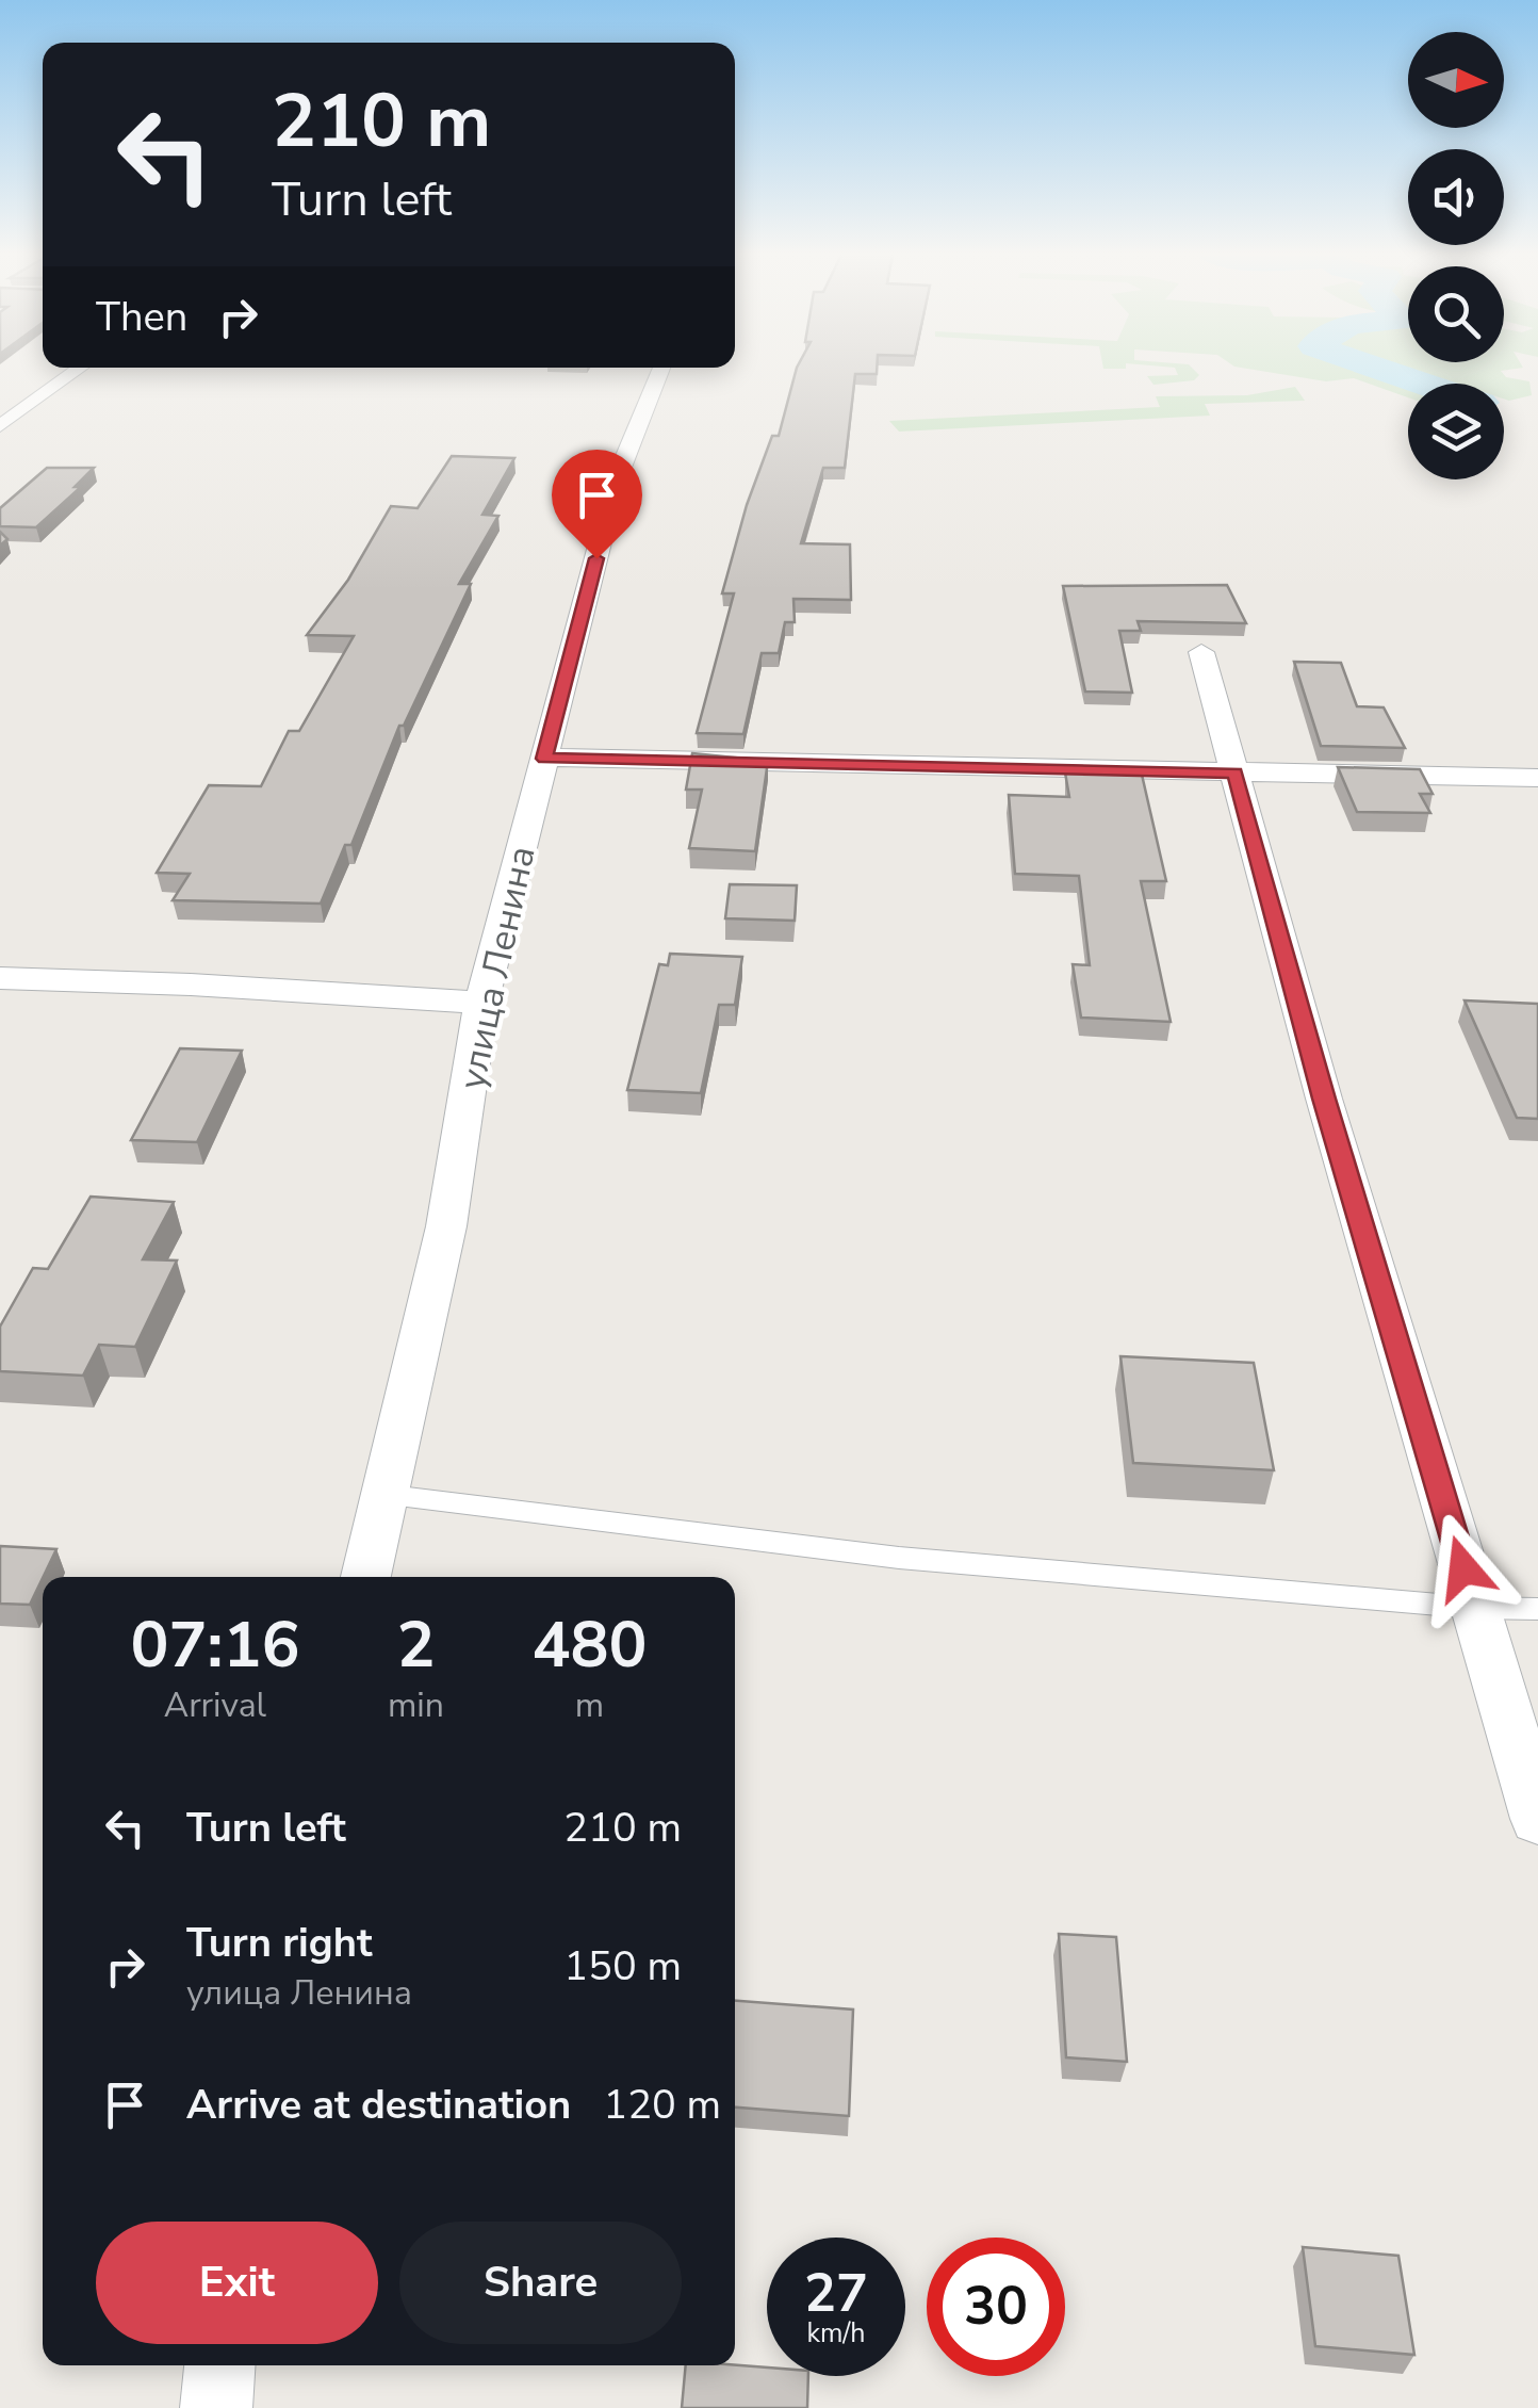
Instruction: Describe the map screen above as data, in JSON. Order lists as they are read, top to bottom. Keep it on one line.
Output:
{"streets":{"street":["улица Ленина"]},"north":"right","page":{"turn":["210 m","Turn left"],"then":"Then","eta":["07:16","Arrival","2","min","480","m"],"list":[{"name":"Turn left","value":"210 m"},{"name":"Turn right","note":"улица Ленина","value":"150 m"},{"name":"Arrive at destination","value":"120 m"}],"buttons":["Exit","Share"],"speed":"27 km/h","limit":"30"}}
